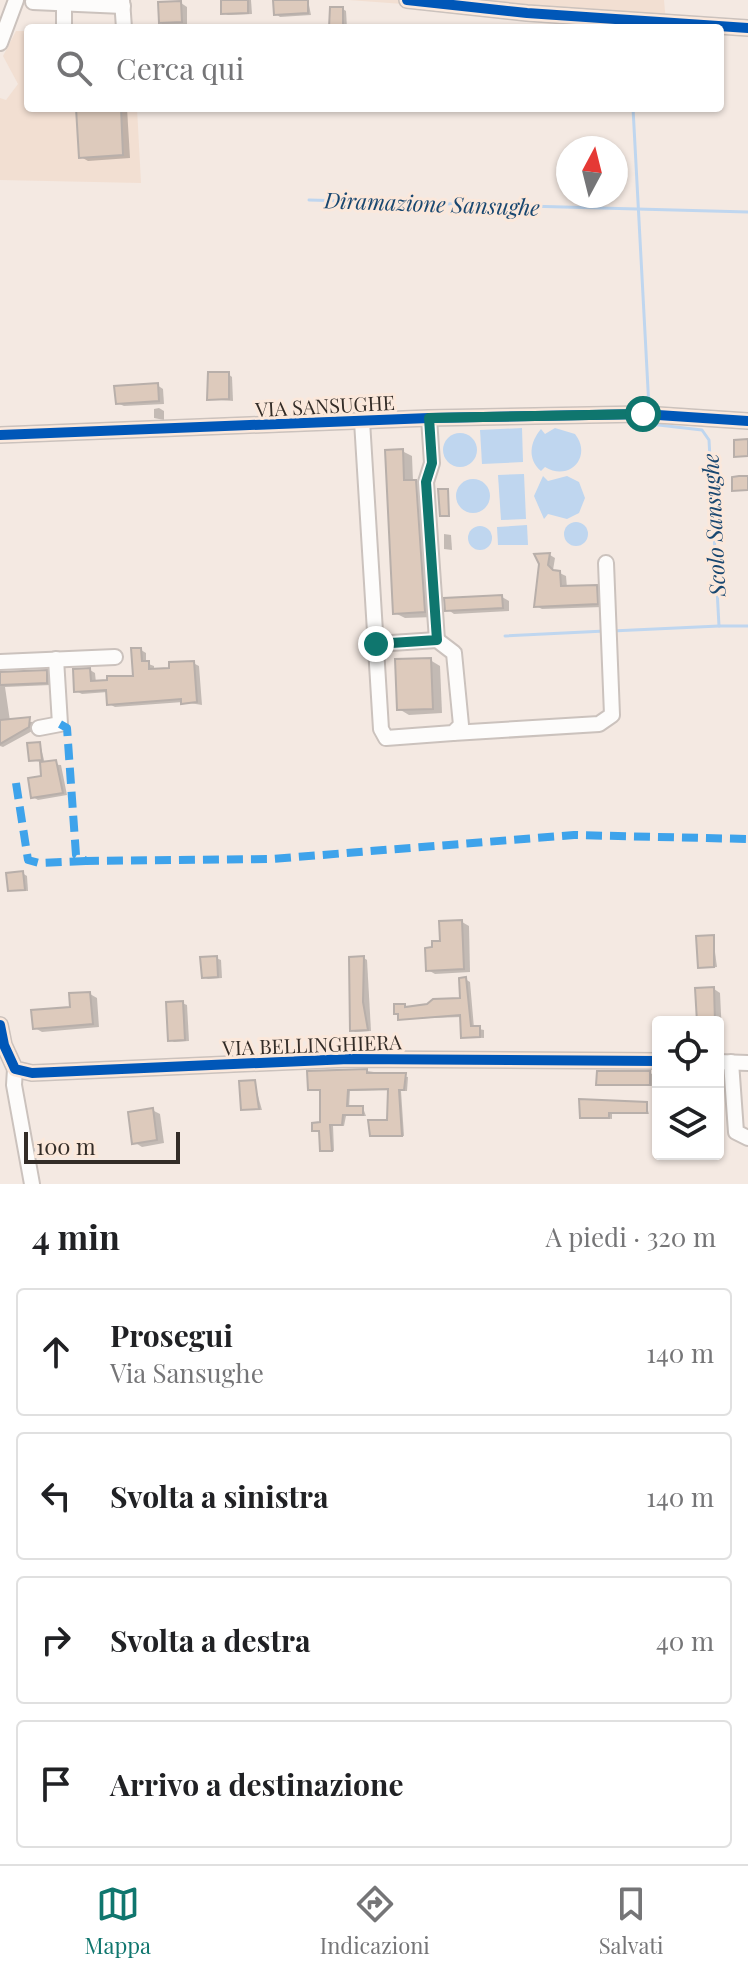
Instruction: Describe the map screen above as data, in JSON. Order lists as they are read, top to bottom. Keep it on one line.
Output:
{"streets":{"street":["VIA SANSUGHE","VIA BELLINGHIERA"]},"water":["Diramazione Sansughe","Scolo Sansughe"],"scale_bar":"100 m","north":"top","page":{"search":"Cerca qui","scale":"100 m","heading":["4 min","A piedi · 320 m"],"list":[["Prosegui","Via Sansughe","140 m"],["Svolta a sinistra","140 m"],["Svolta a destra","40 m"],"Arrivo a destinazione"],"nav":["Mappa","Indicazioni","Salvati"]}}
